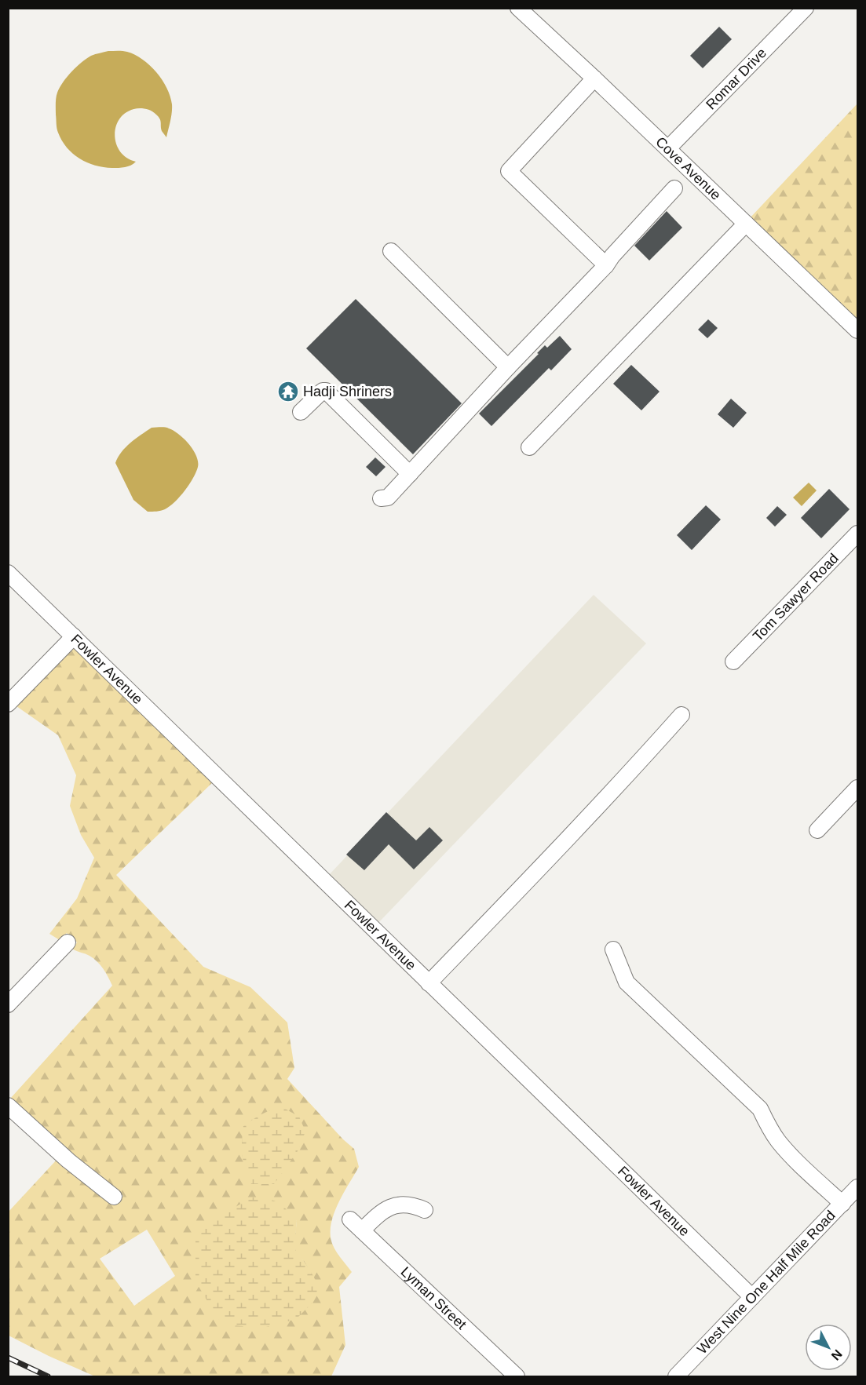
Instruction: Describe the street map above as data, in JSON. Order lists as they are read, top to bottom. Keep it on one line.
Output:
{"streets":{"street":["Romar Drive","Cove Avenue","Tom Sawyer Road","Fowler Avenue","West Nine One Half Mile Road","Lyman Street"]},"crossings":[["Romar Drive","Cove Avenue"],["Fowler Avenue","West Nine One Half Mile Road"]],"places":{"temple":["Hadji Shriners"]},"north":"bottom right"}
